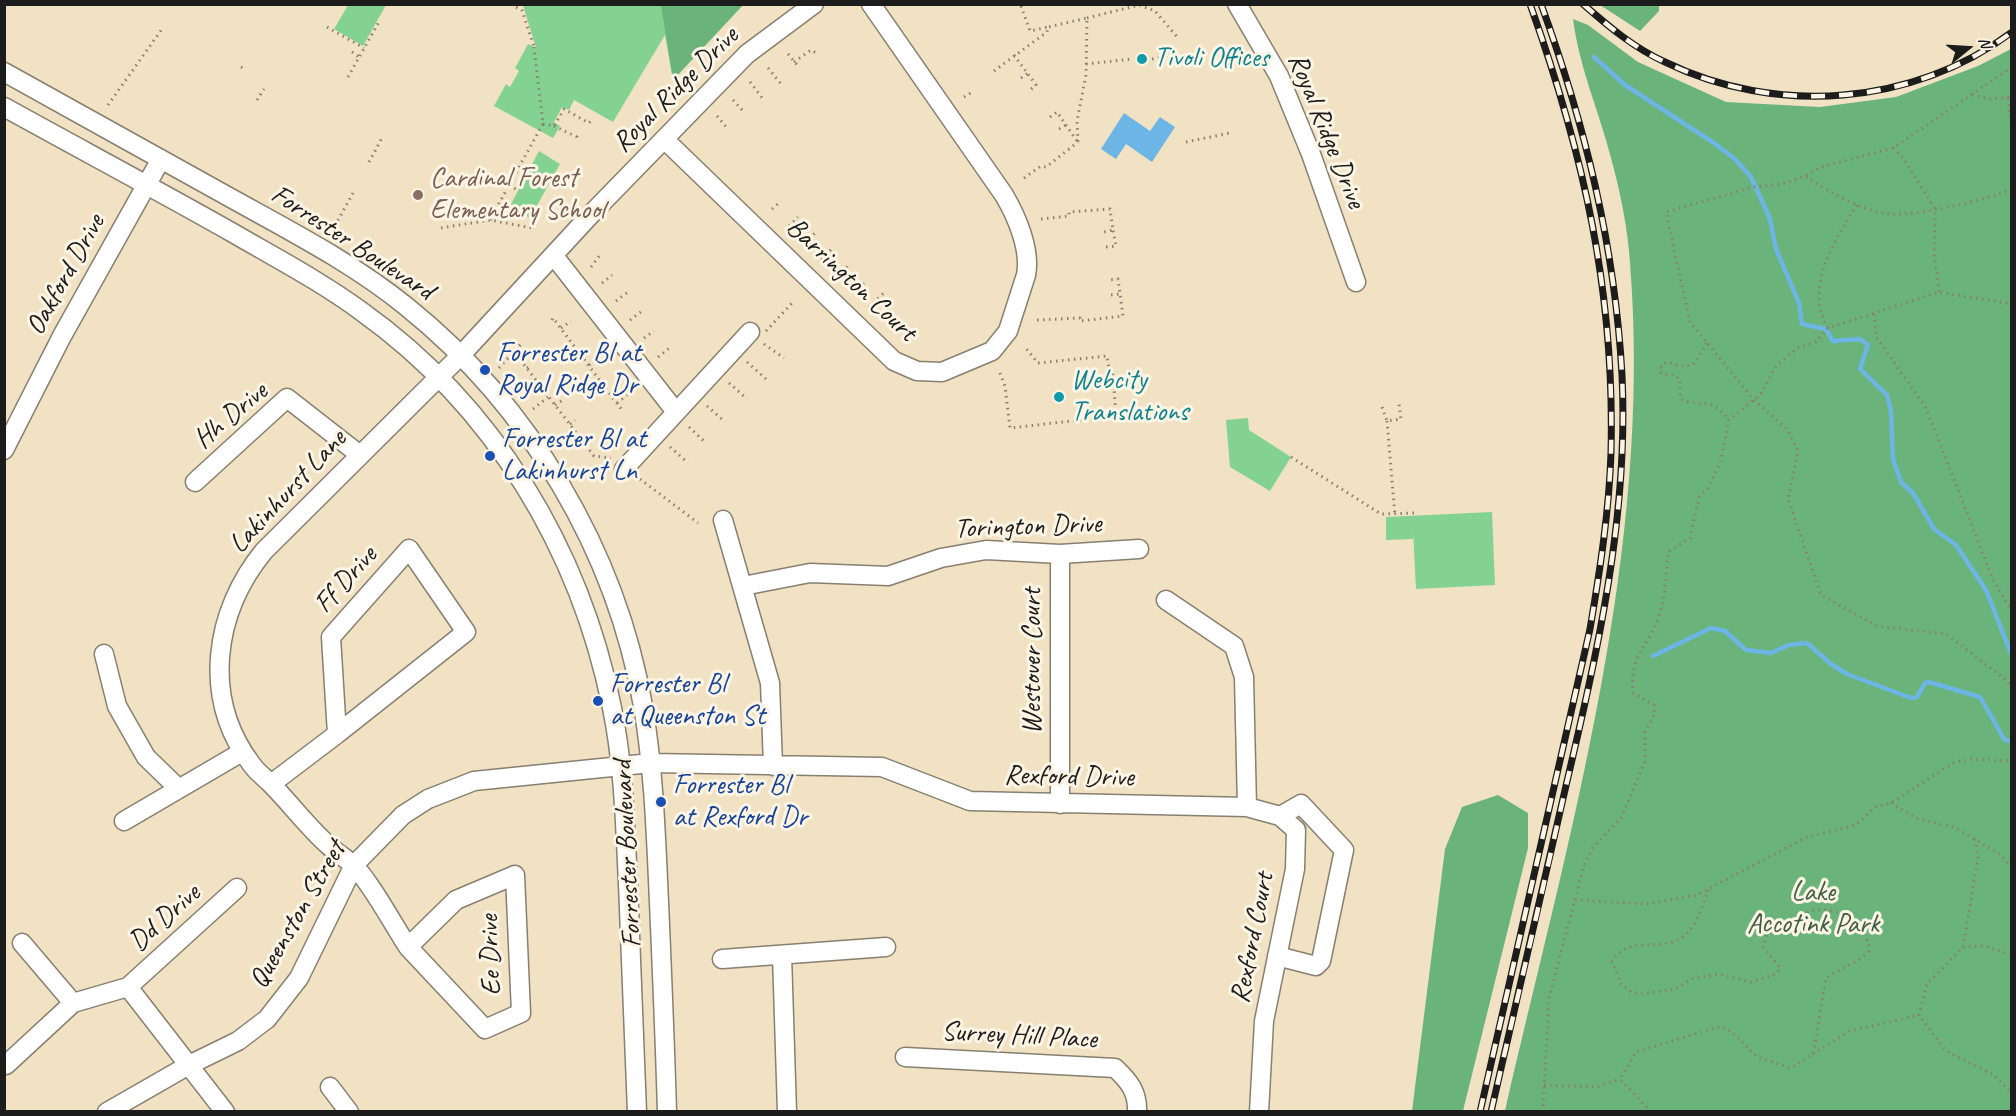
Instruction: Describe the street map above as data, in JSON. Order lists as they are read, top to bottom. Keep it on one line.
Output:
{"streets":{"street":["Royal Ridge Drive","Forrester Boulevard","Oakford Drive","Barrington Court","Hh Drive","Lakinhurst Lane","Torington Drive","Ff Drive","Westover Court","Rexford Drive","Queenston Street","Dd Drive","Rexford Court","Ee Drive","Surrey Hill Place"]},"crossings":[["Royal Ridge Drive","Forrester Boulevard"],["Royal Ridge Drive","Barrington Court"],["Royal Ridge Drive","Lakinhurst Lane"],["Forrester Boulevard","Oakford Drive"],["Forrester Boulevard","Lakinhurst Lane"],["Forrester Boulevard","Rexford Drive"],["Forrester Boulevard","Queenston Street"],["Hh Drive","Lakinhurst Lane"],["Lakinhurst Lane","Ff Drive"],["Lakinhurst Lane","Queenston Street"],["Lakinhurst Lane","Ee Drive"],["Torington Drive","Westover Court"],["Westover Court","Rexford Drive"],["Rexford Drive","Queenston Street"],["Queenston Street","Ee Drive"]],"parks":["Lake Accotink Park"],"places":["Tivoli Offices","Cardinal Forest Elementary School","Forrester Bl at Royal Ridge Dr","Webcity Translations","Forrester Bl at Lakinhurst Ln","Forrester Bl at Queenston St","Forrester Bl at Rexford Dr"],"north":"right"}
